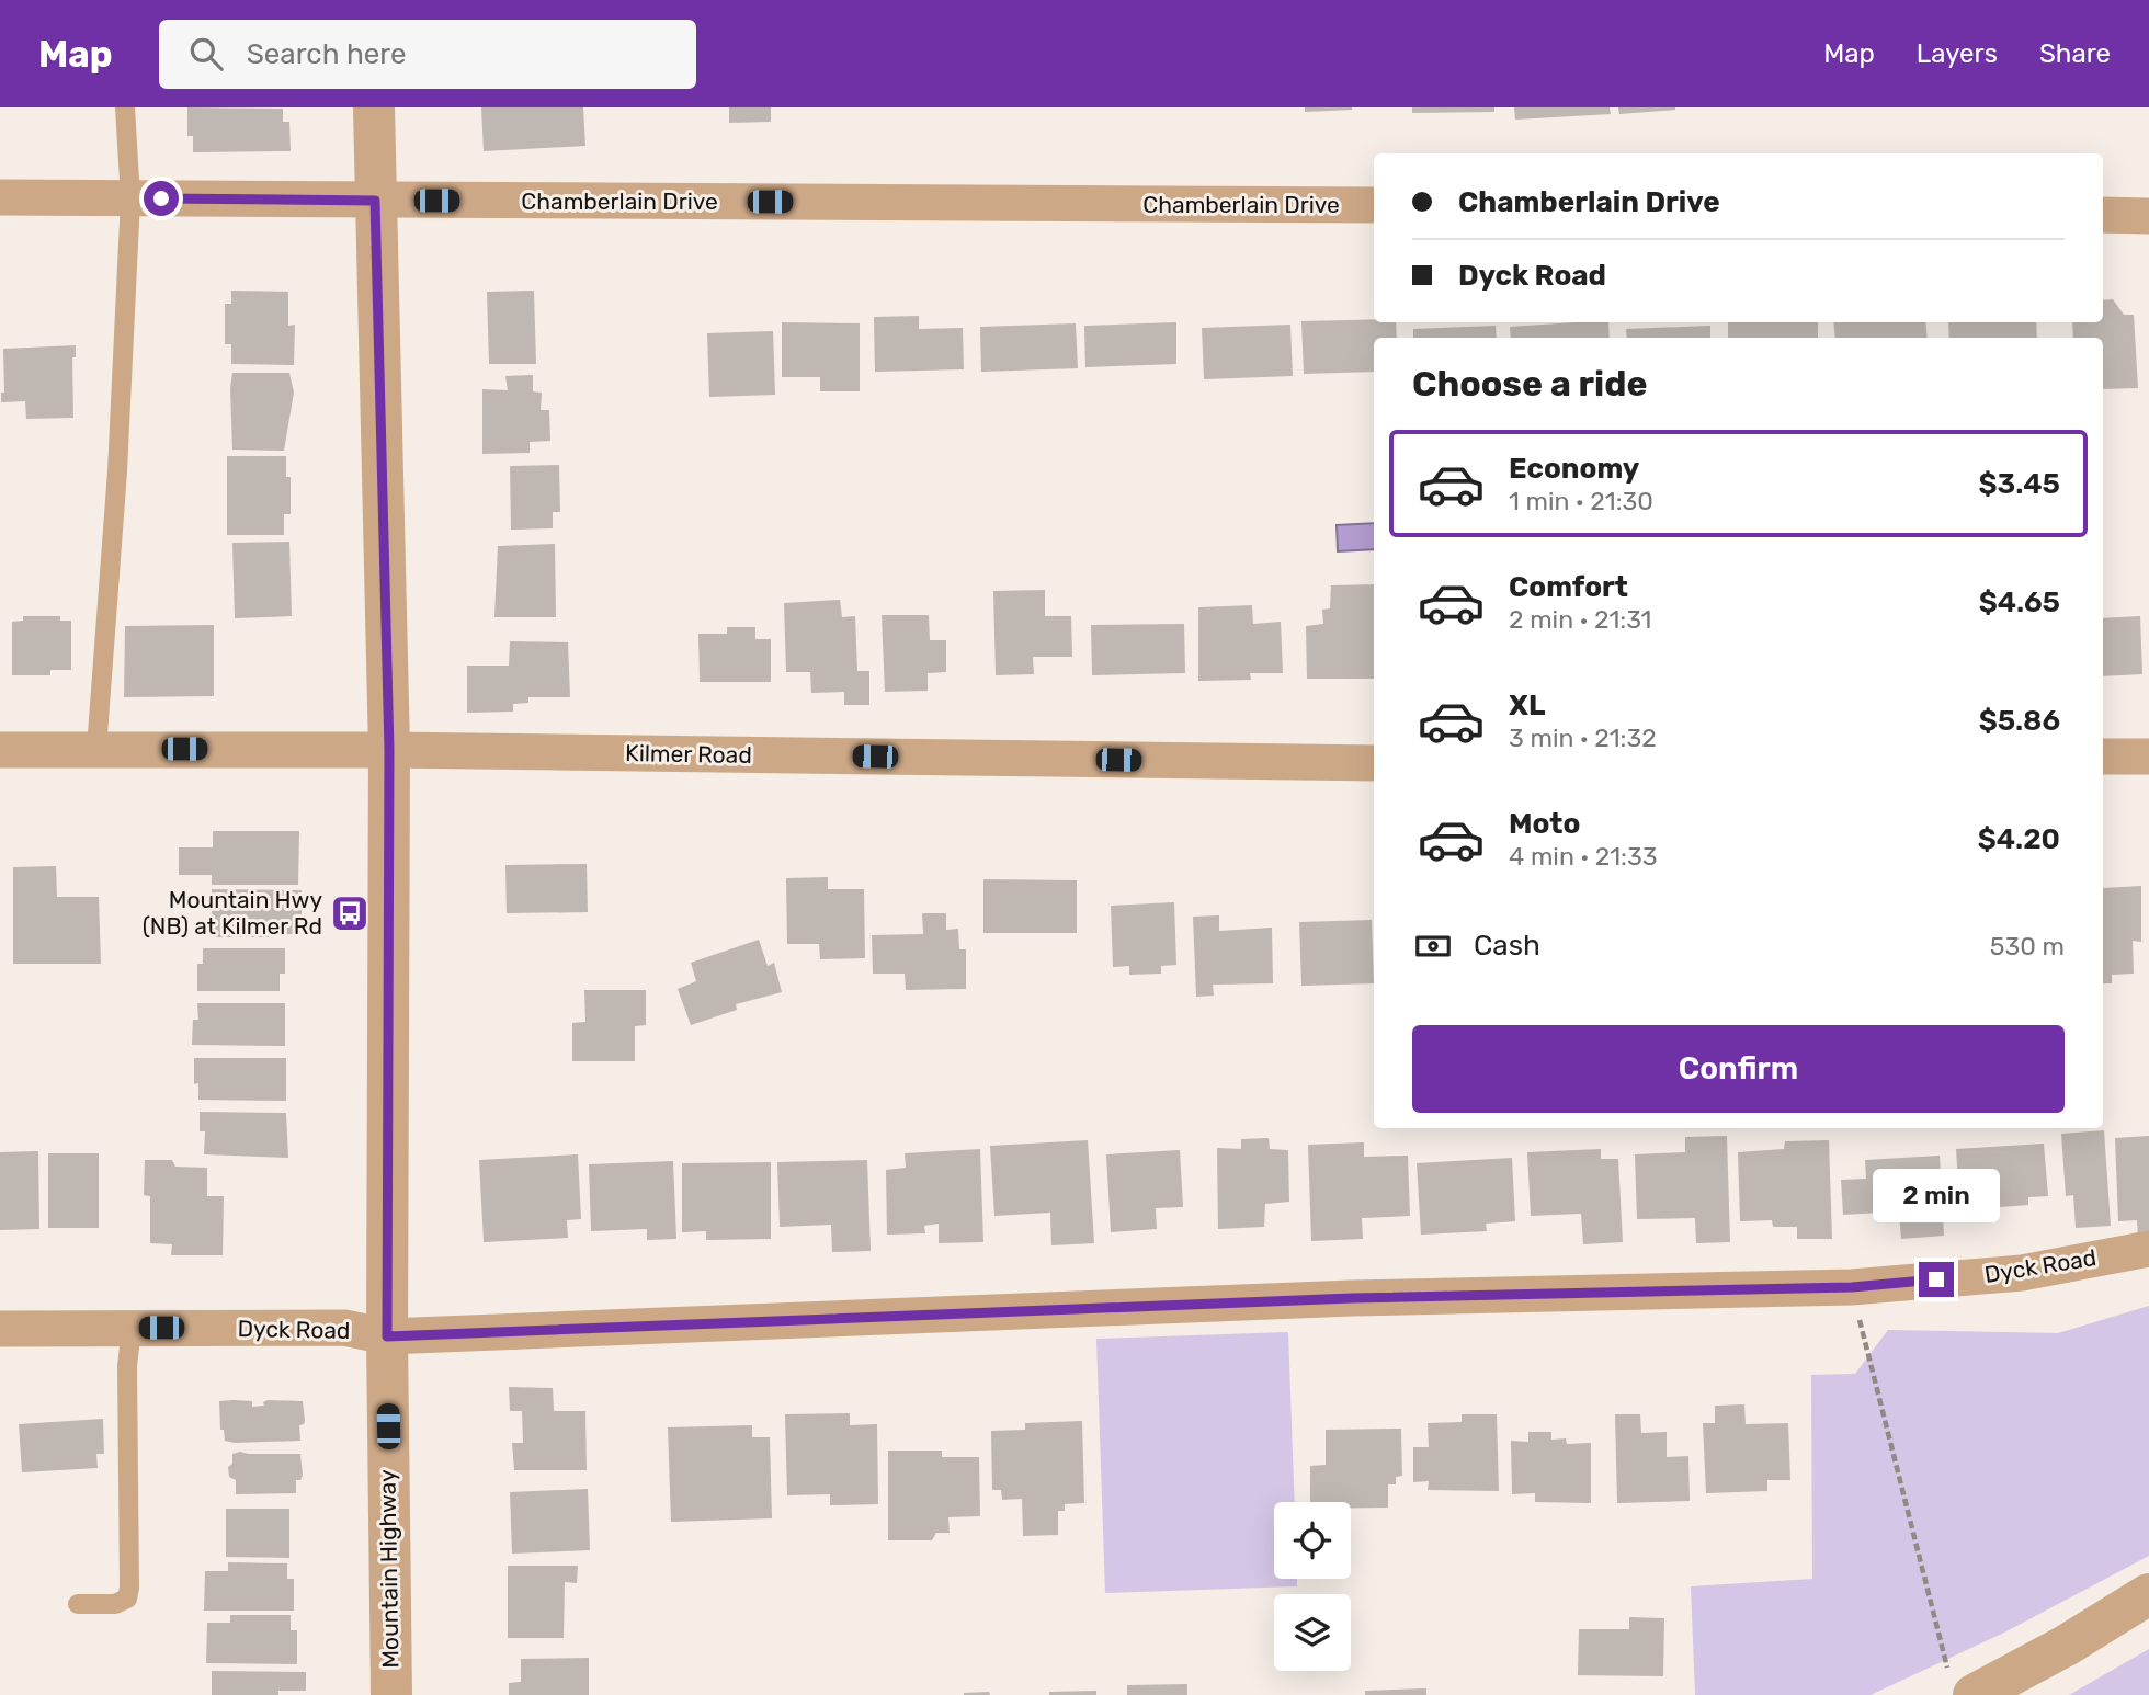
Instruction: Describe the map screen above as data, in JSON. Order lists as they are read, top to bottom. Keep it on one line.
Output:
{"streets":{"street":["Chamberlain Drive","Kilmer Road","Dyck Road","Mountain Highway"]},"crossings":[["Chamberlain Drive","Mountain Highway"],["Kilmer Road","Mountain Highway"],["Dyck Road","Mountain Highway"]],"places":{"bus stop":["Mountain Hwy (NB) at Kilmer Rd"]},"page":{"header":"Map","search":"Search here","nav":["Map","Layers","Share"],"banner":["Chamberlain Drive","Dyck Road"],"heading":"Choose a ride","list":[{"name":"Economy","note":"1 min · 21:30","value":"$3.45"},{"name":"Comfort","note":"2 min · 21:31","value":"$4.65"},{"name":"XL","note":"3 min · 21:32","value":"$5.86"},{"name":"Moto","note":"4 min · 21:33","value":"$4.20"}],"pay":["Cash","530 m"],"buttons":"Confirm","bubble":"2 min"}}
